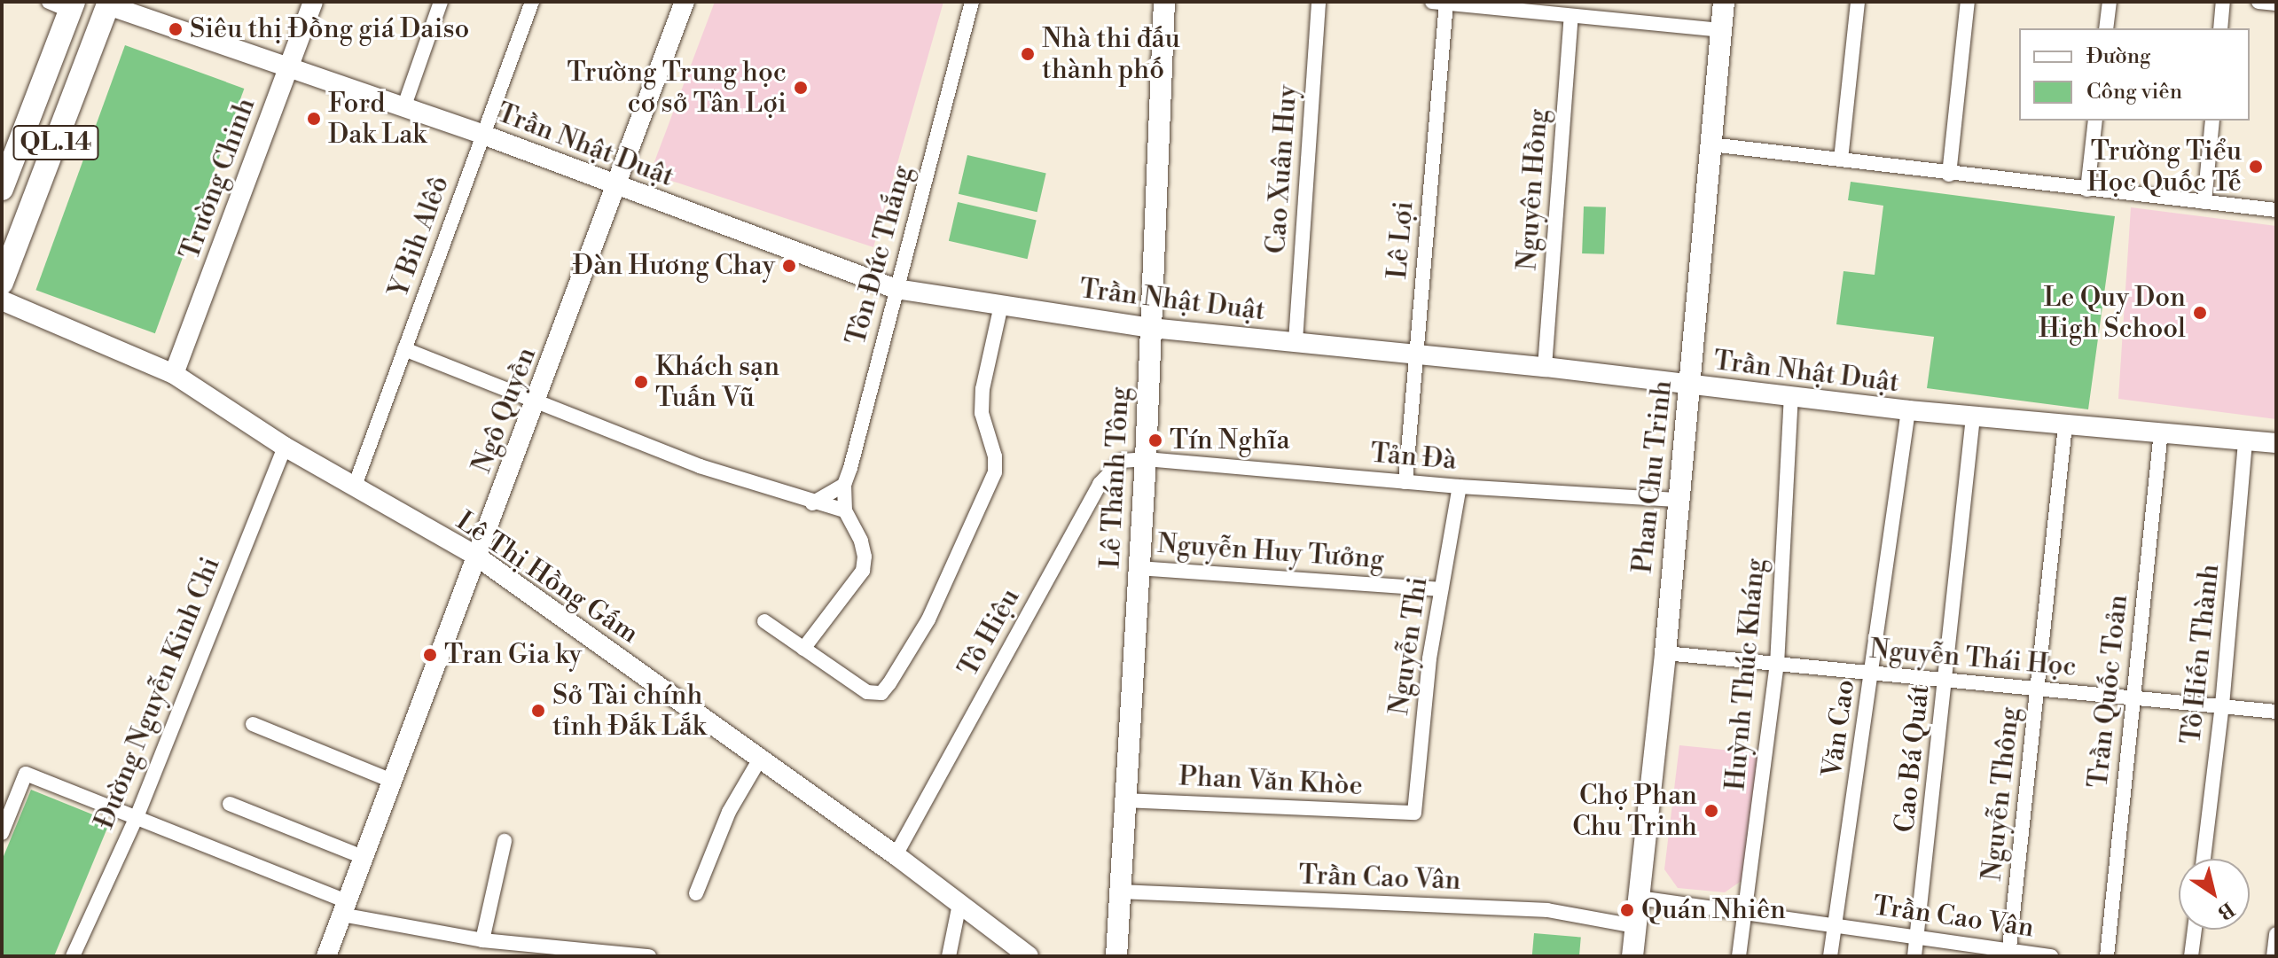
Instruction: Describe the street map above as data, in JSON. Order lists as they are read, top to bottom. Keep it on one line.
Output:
{"streets":{"main road":["QL.14","Phan Chu Trinh","Lê Thánh Tông"],"street":["Trần Nhật Duật","Cao Xuân Huy","Trường Chinh","Nguyên Hồng","Y Bih Alêô","Lê Lợi","Tôn Đức Thắng","Ngô Quyền","Tản Đà","Nguyễn Huy Tưởng","Lê Thị Hồng Gấm","Tô Hiệu","Nguyễn Thi","Tô Hiến Thành","Nguyễn Thái Học","Huỳnh Thúc Kháng","Trần Quốc Toản","Đường Nguyễn Kinh Chi","Văn Cao","Cao Bá Quát","Phan Văn Khòe","Nguyễn Thông","Trần Cao Vân"]},"crossings":[["QL.14","Trần Nhật Duật"],["Trần Nhật Duật","Cao Xuân Huy"],["Trần Nhật Duật","Trường Chinh"],["Trần Nhật Duật","Nguyên Hồng"],["Trần Nhật Duật","Y Bih Alêô"],["Trần Nhật Duật","Lê Lợi"],["Trần Nhật Duật","Tôn Đức Thắng"],["Trần Nhật Duật","Ngô Quyền"],["Trần Nhật Duật","Phan Chu Trinh"],["Trần Nhật Duật","Lê Thánh Tông"],["Trần Nhật Duật","Tô Hiến Thành"],["Trần Nhật Duật","Huỳnh Thúc Kháng"],["Trần Nhật Duật","Trần Quốc Toản"],["Trần Nhật Duật","Văn Cao"],["Trần Nhật Duật","Cao Bá Quát"],["Trần Nhật Duật","Nguyễn Thông"],["Trường Chinh","Lê Thị Hồng Gấm"],["Y Bih Alêô","Lê Thị Hồng Gấm"],["Lê Lợi","Tản Đà"],["Ngô Quyền","Lê Thị Hồng Gấm"],["Tản Đà","Phan Chu Trinh"],["Tản Đà","Lê Thánh Tông"],["Tản Đà","Tô Hiệu"],["Tản Đà","Nguyễn Thi"],["Phan Chu Trinh","Nguyễn Thái Học"],["Phan Chu Trinh","Trần Cao Vân"],["Lê Thánh Tông","Nguyễn Huy Tưởng"],["Lê Thánh Tông","Tô Hiệu"],["Lê Thánh Tông","Phan Văn Khòe"],["Lê Thánh Tông","Trần Cao Vân"],["Nguyễn Huy Tưởng","Nguyễn Thi"],["Lê Thị Hồng Gấm","Tô Hiệu"],["Lê Thị Hồng Gấm","Đường Nguyễn Kinh Chi"],["Nguyễn Thi","Phan Văn Khòe"],["Tô Hiến Thành","Nguyễn Thái Học"],["Nguyễn Thái Học","Huỳnh Thúc Kháng"],["Nguyễn Thái Học","Trần Quốc Toản"],["Nguyễn Thái Học","Văn Cao"],["Nguyễn Thái Học","Cao Bá Quát"],["Nguyễn Thái Học","Nguyễn Thông"],["Huỳnh Thúc Kháng","Trần Cao Vân"],["Văn Cao","Trần Cao Vân"],["Cao Bá Quát","Trần Cao Vân"],["Nguyễn Thông","Trần Cao Vân"]],"places":["Siêu thị Đồng giá Daiso","Nhà thi đấu thành phố","Trường Trung học cơ sở Tân Lợi","Ford Dak Lak","Trường Tiểu Học Quốc Tế","Đàn Hương Chay","Le Quy Don High School","Khách sạn Tuấn Vũ","Tín Nghĩa","Tran Gia ky","Sở Tài chính tỉnh Đắk Lắk","Chợ Phan Chu Trinh","Quán Nhiên"],"legend":["Đường","Công viên"],"north":"bottom right"}
